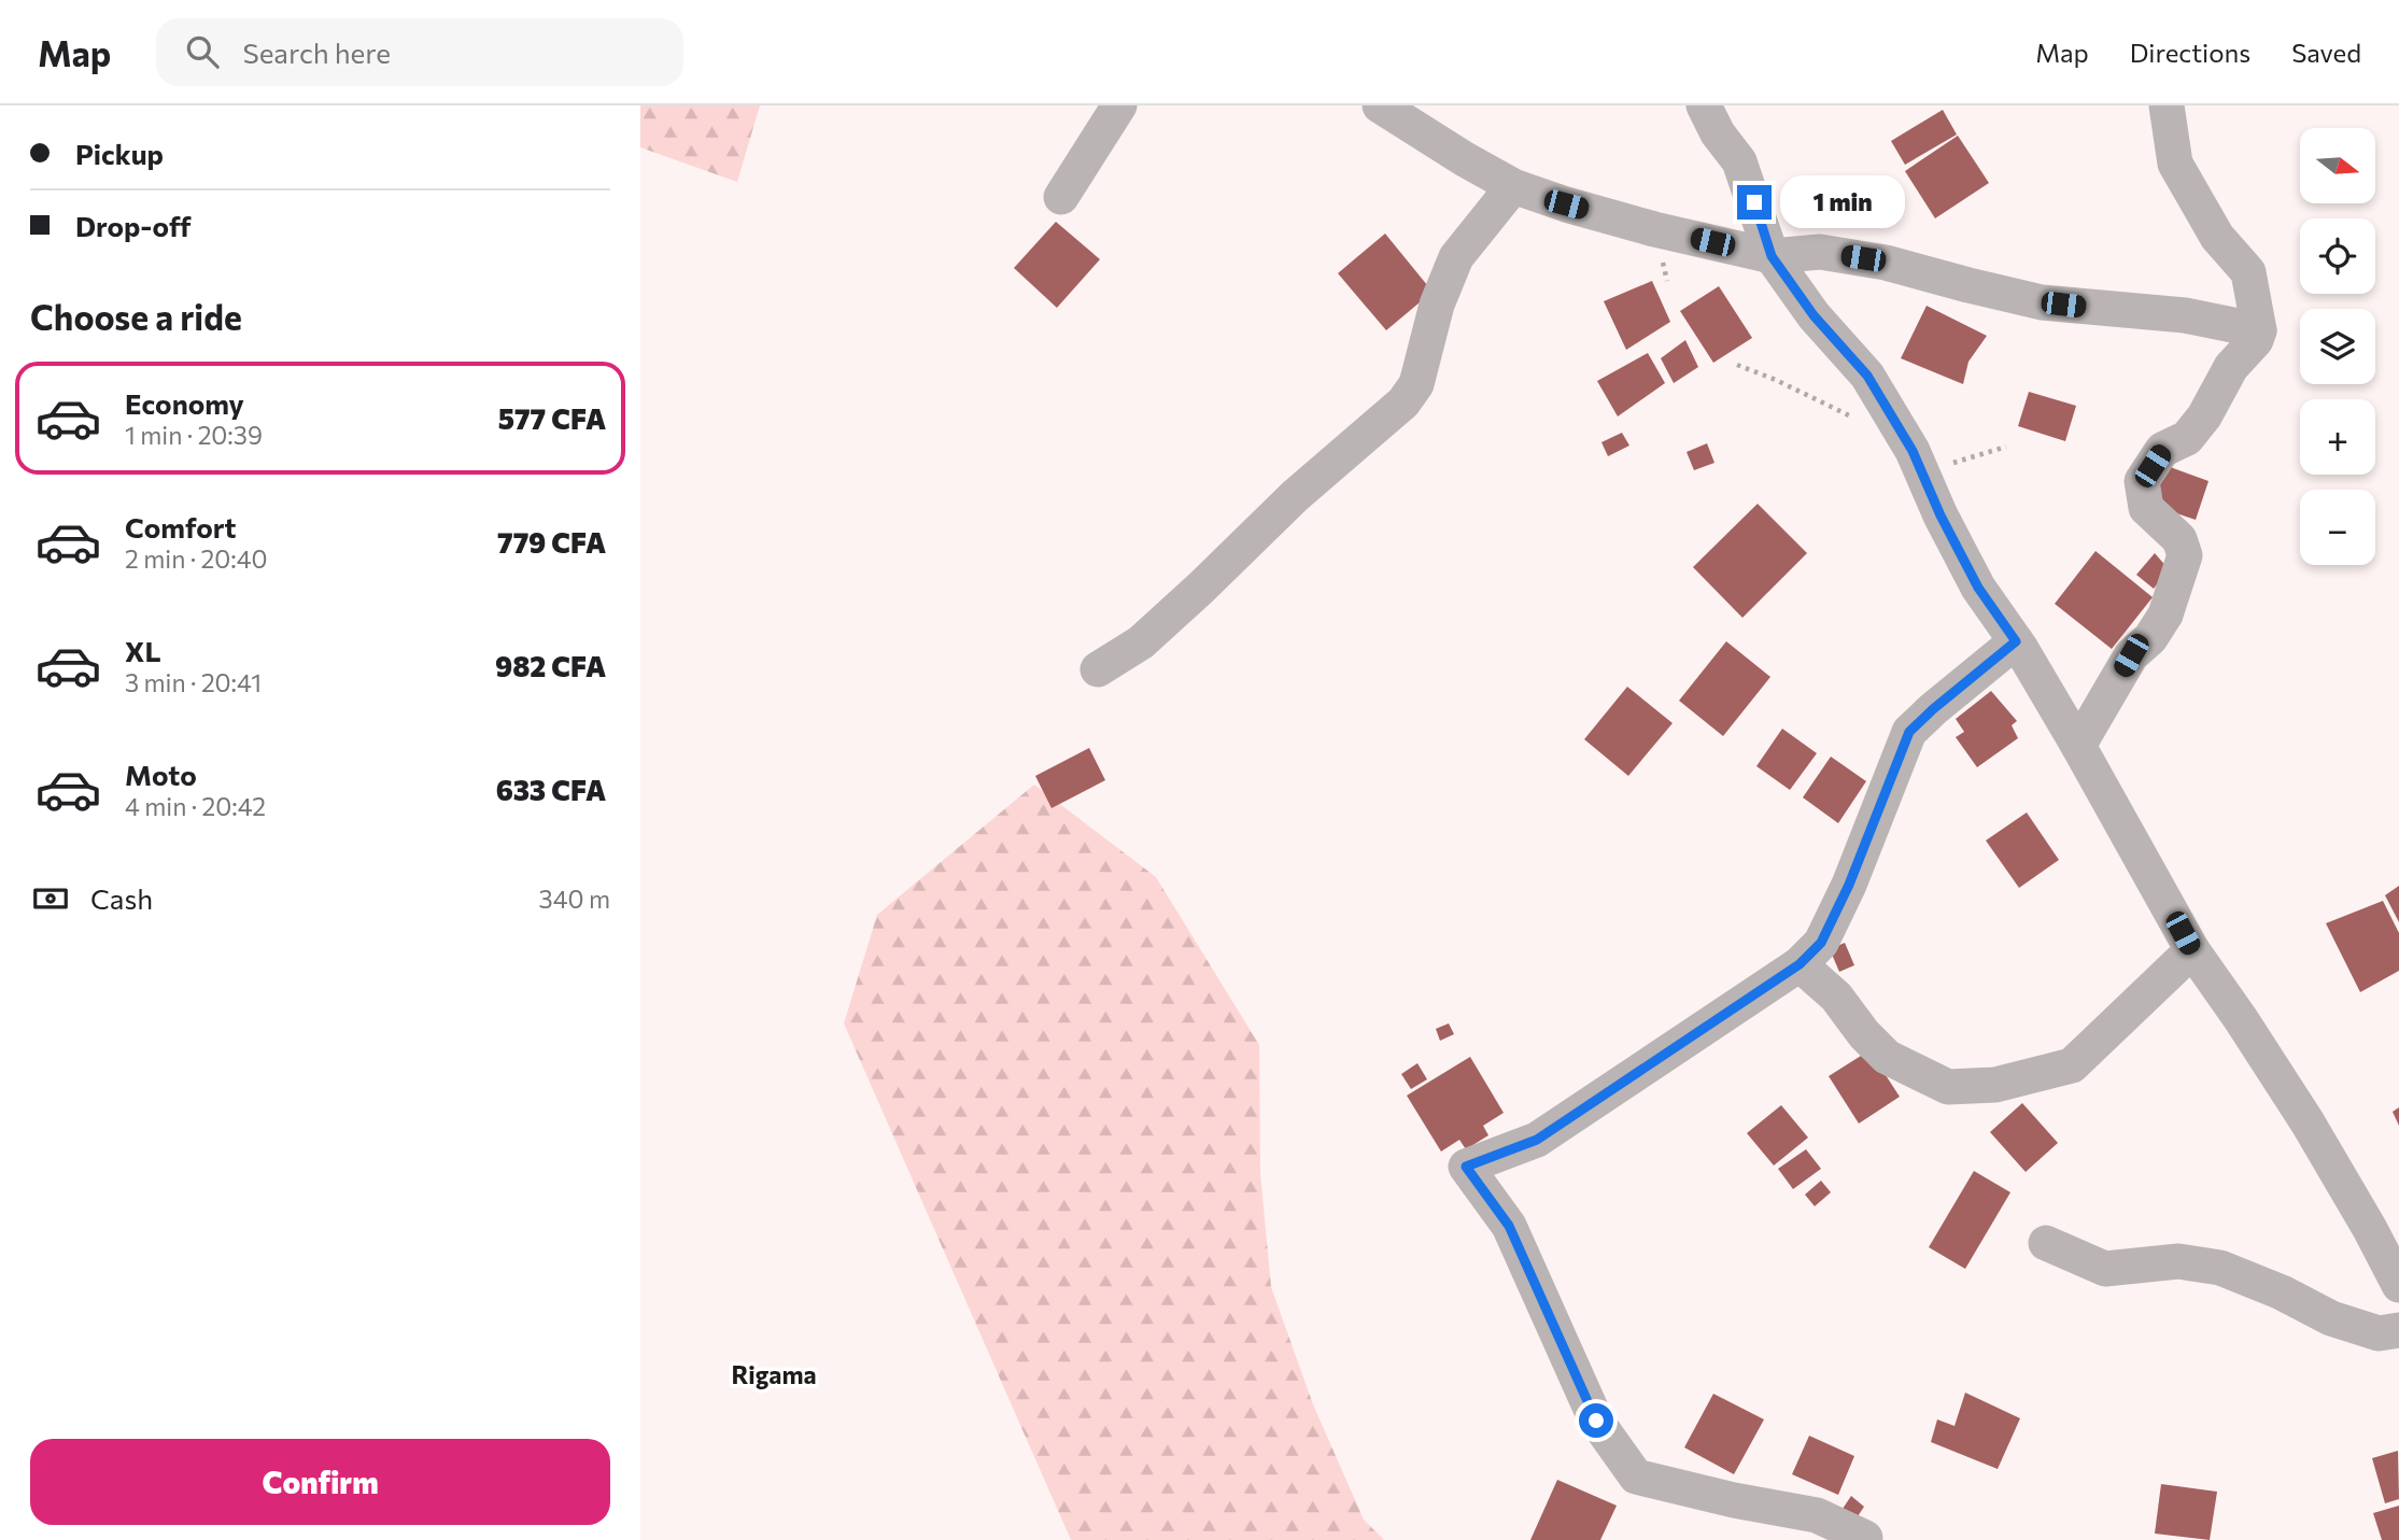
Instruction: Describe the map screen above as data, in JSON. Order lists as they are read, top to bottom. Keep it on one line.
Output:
{"districts":["Rigama"],"north":"right","page":{"header":"Map","search":"Search here","nav":["Map","Directions","Saved"],"banner":["Pickup","Drop-off"],"map_buttons":["+","−"],"bubble":"1 min","heading":"Choose a ride","list":[{"name":"Economy","note":"1 min · 20:39","value":"577 CFA"},{"name":"Comfort","note":"2 min · 20:40","value":"779 CFA"},{"name":"XL","note":"3 min · 20:41","value":"982 CFA"},{"name":"Moto","note":"4 min · 20:42","value":"633 CFA"}],"pay":["Cash","340 m"],"buttons":"Confirm"}}
